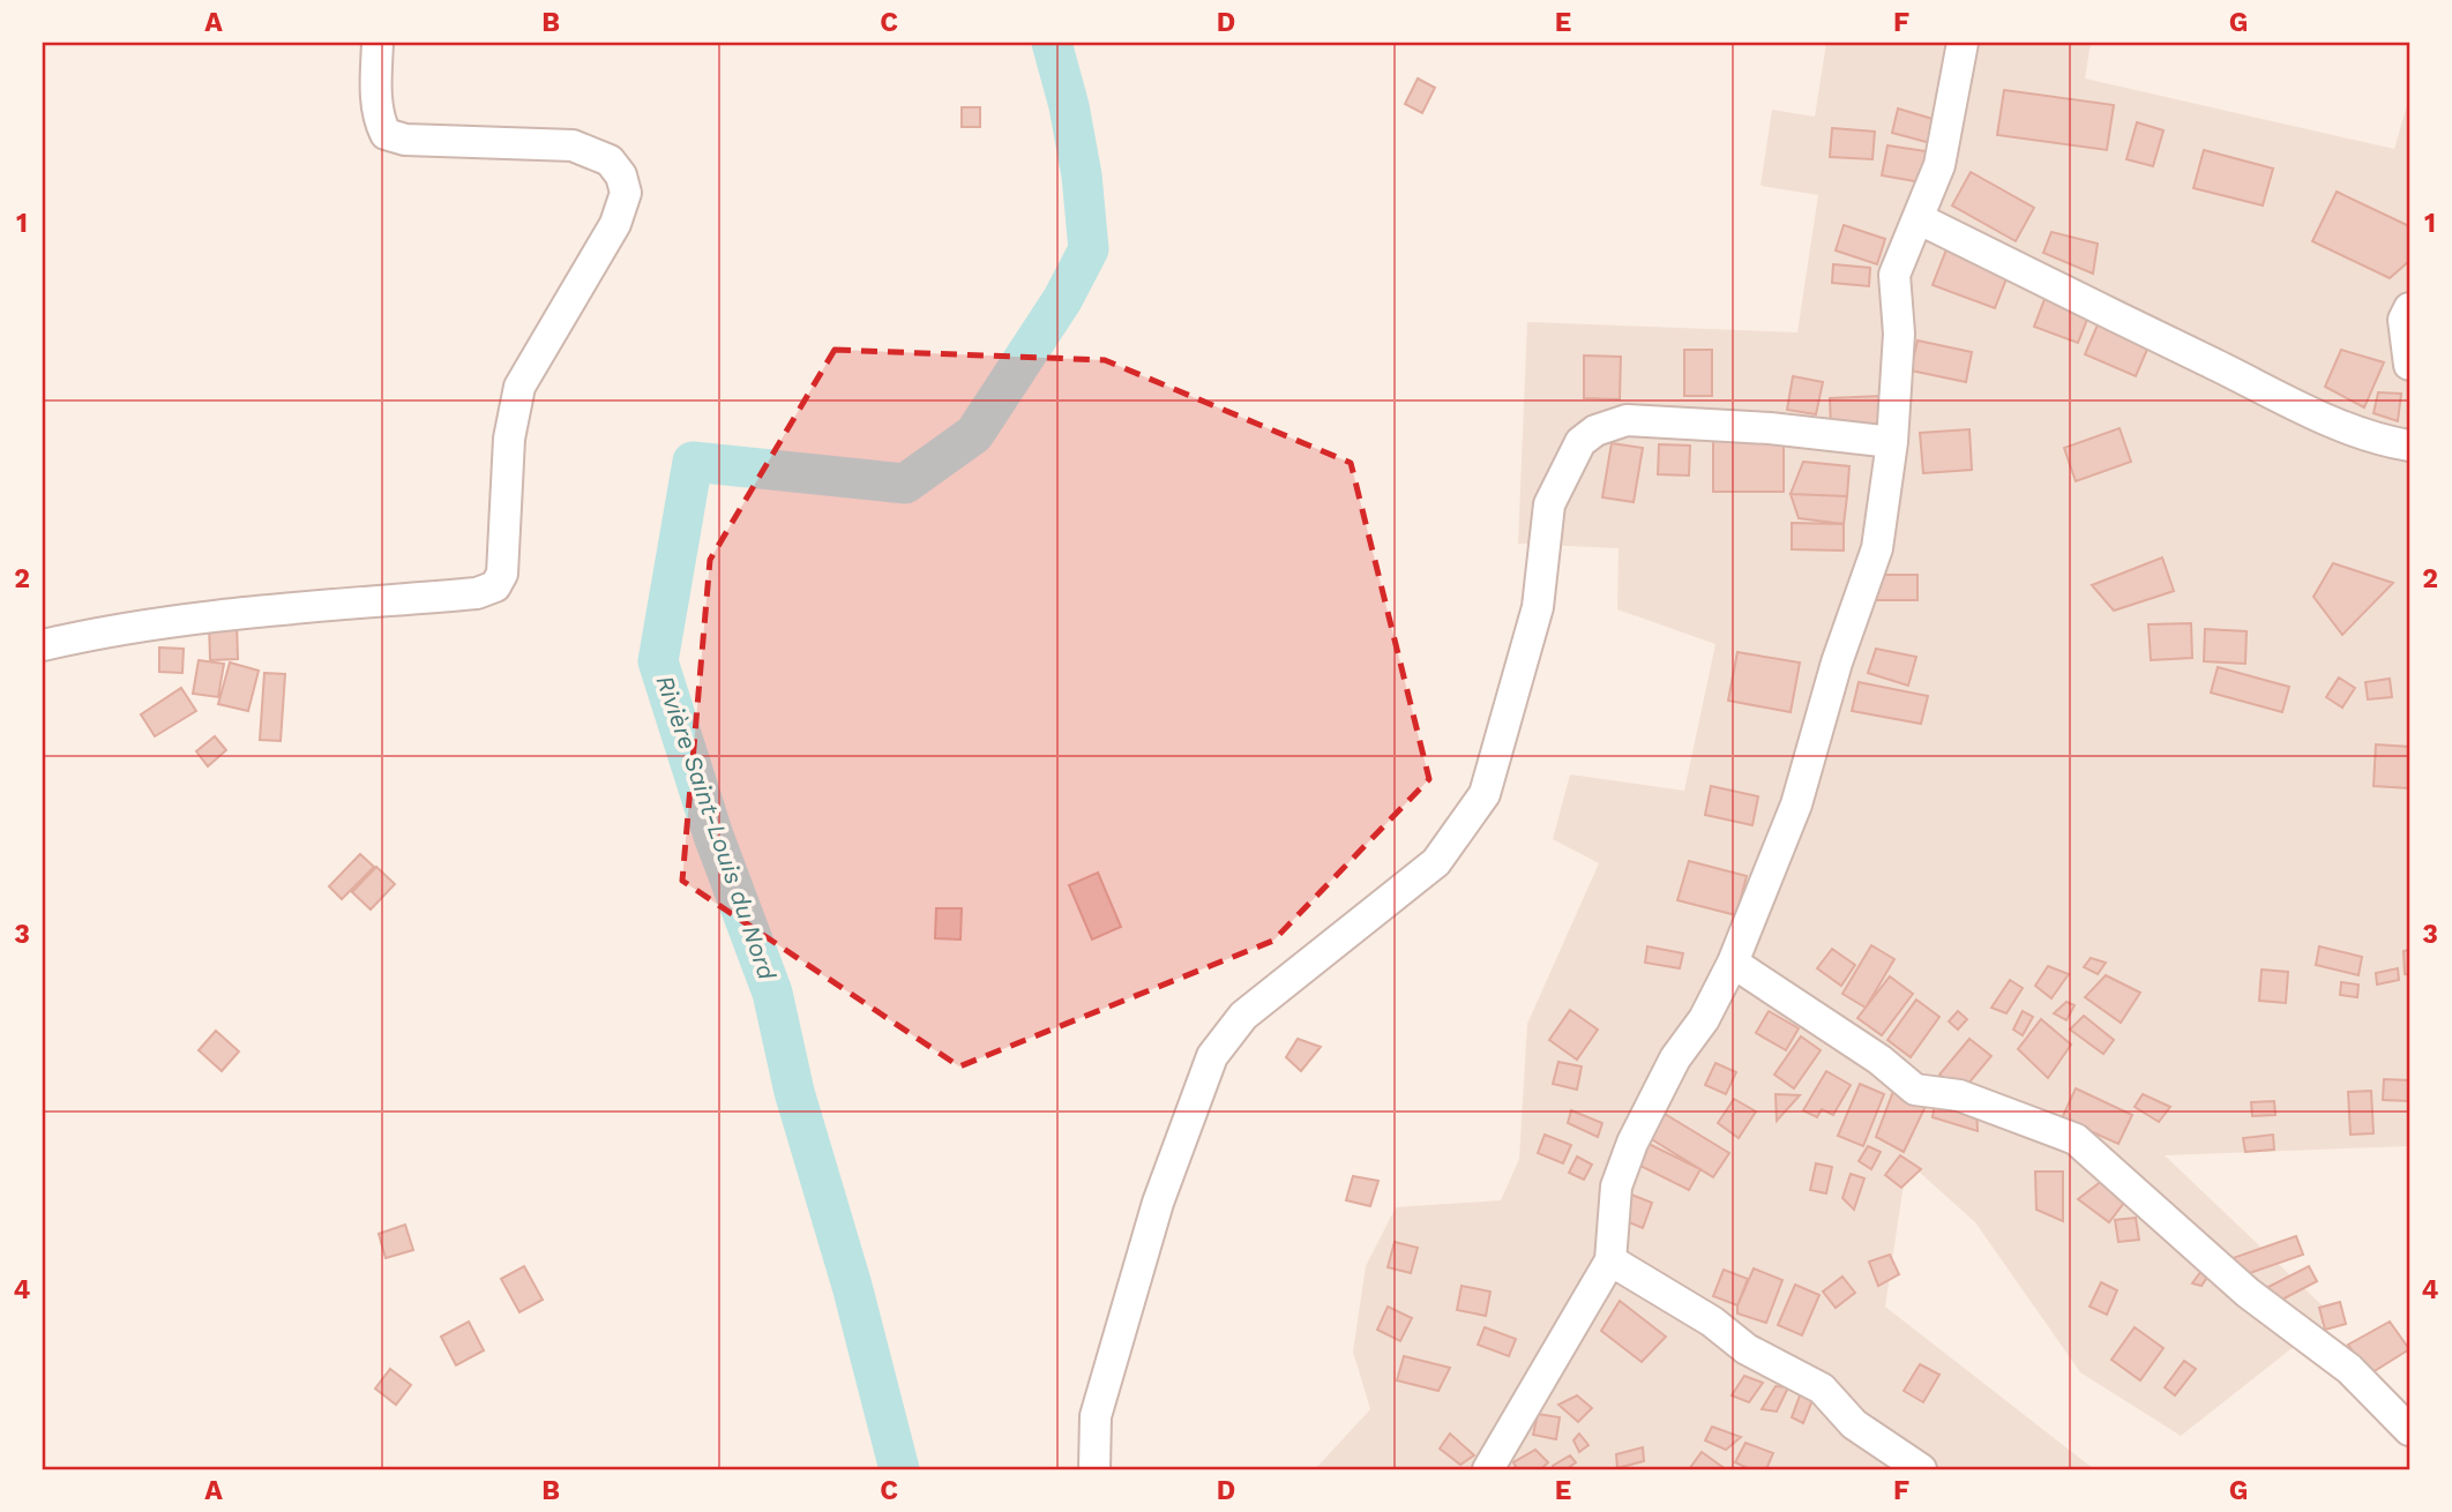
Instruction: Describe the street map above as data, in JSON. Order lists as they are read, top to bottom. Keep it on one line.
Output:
{"water":["Rivière Saint-Louis du Nord"],"grid":{"columns":["A","B","C","D","E","F","G"],"rows":["1","2","3","4"]}}
